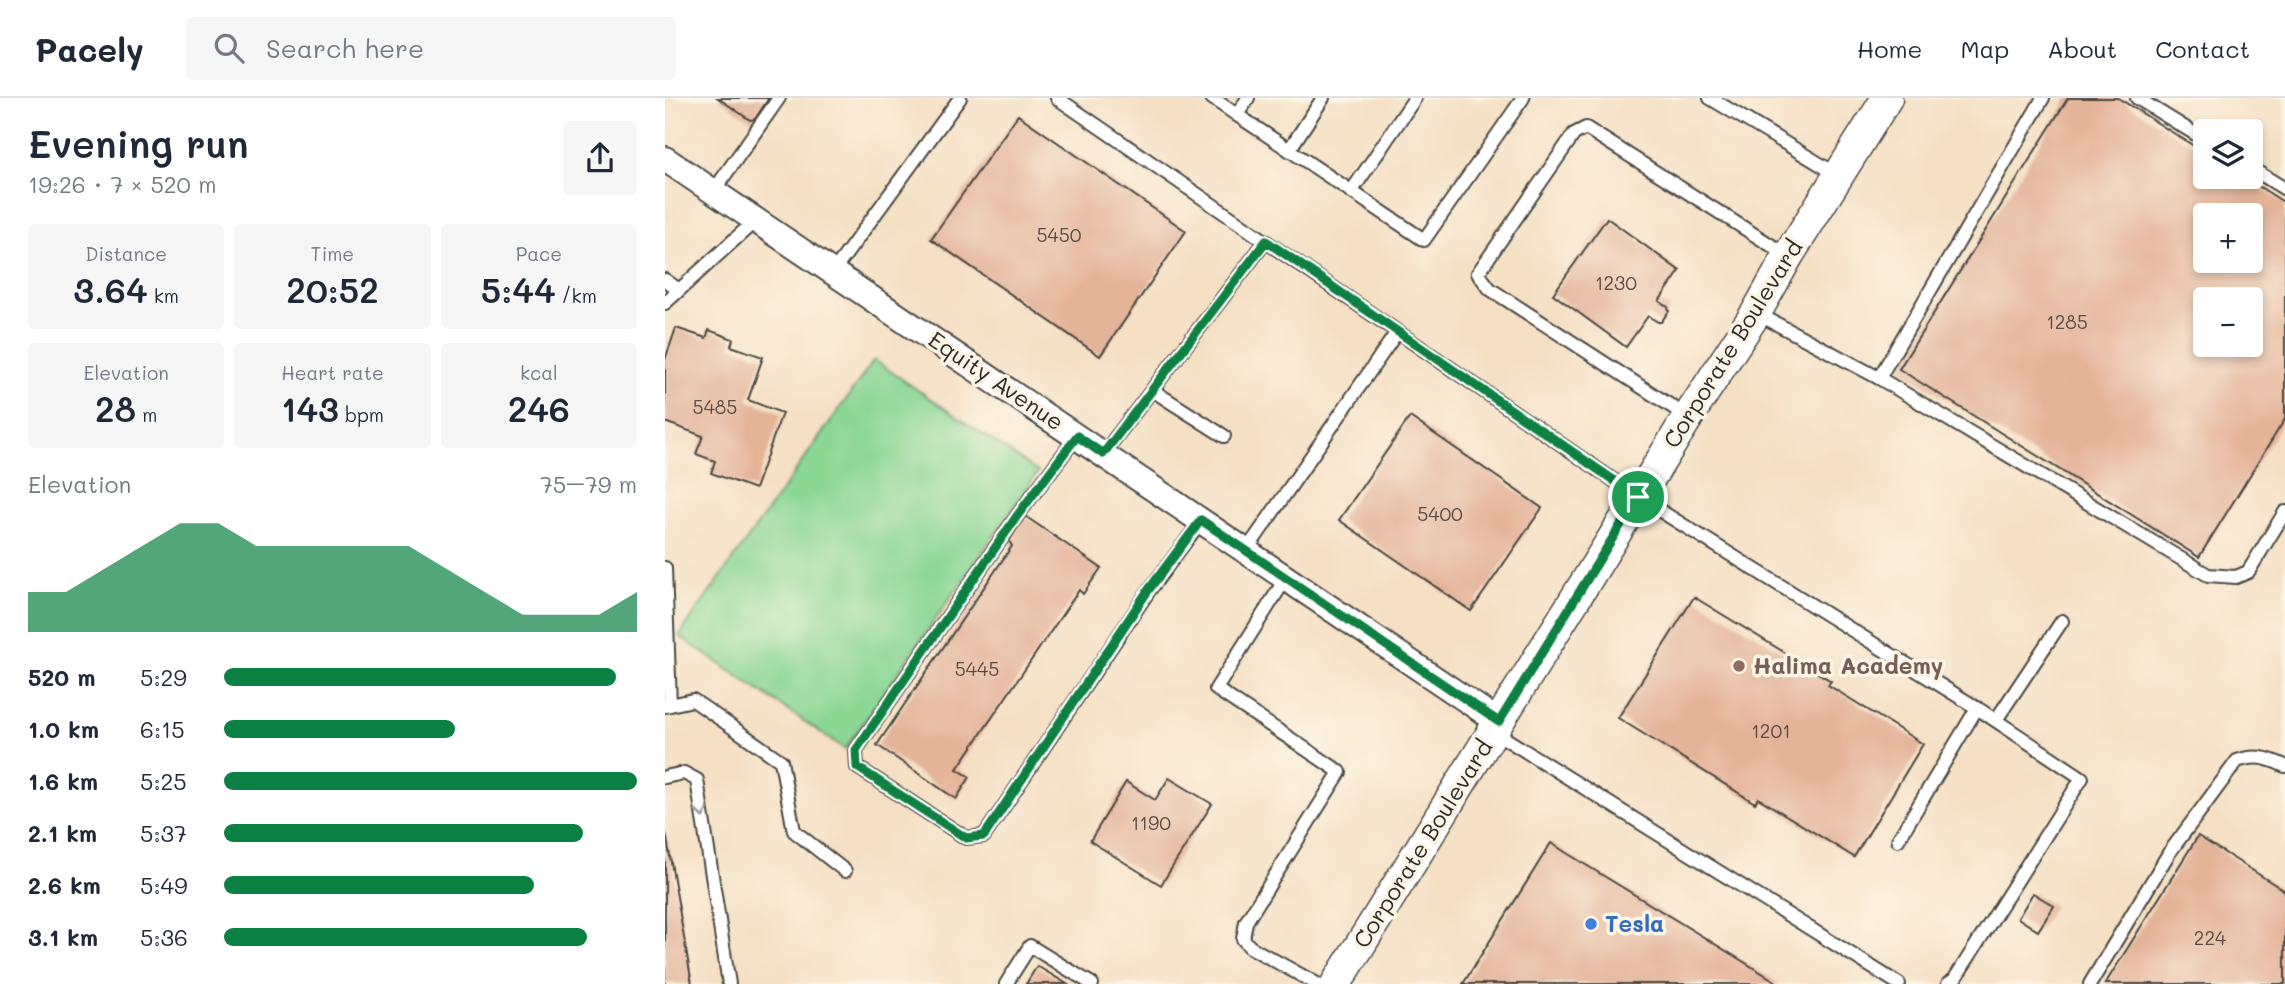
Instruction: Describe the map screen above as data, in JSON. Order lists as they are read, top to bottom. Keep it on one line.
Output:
{"streets":{"street":["Corporate Boulevard","Equity Avenue"]},"crossings":[["Corporate Boulevard","Equity Avenue"]],"places":["Halima Academy","Tesla"],"house_numbers":["5450","1230","1285","5485","5400","5445","1201","1190","224"],"page":{"header":"Pacely","search":"Search here","nav":["Home","Map","About","Contact"],"heading":["Evening run","19:26 · 7 × 520 m"],"map_buttons":["+","−"],"stats":[["Distance","3.64 km"],["Time","20:52"],["Pace","5:44 /km"],["Elevation","28 m"],["Heart rate","143 bpm"],["kcal","246"]],"chart":["Elevation","75–79 m"],"list":[{"name":"520 m","note":"5:29"},{"name":"1.0 km","note":"6:15"},{"name":"1.6 km","note":"5:25"},{"name":"2.1 km","note":"5:37"},{"name":"2.6 km","note":"5:49"},{"name":"3.1 km","note":"5:36"}]}}
